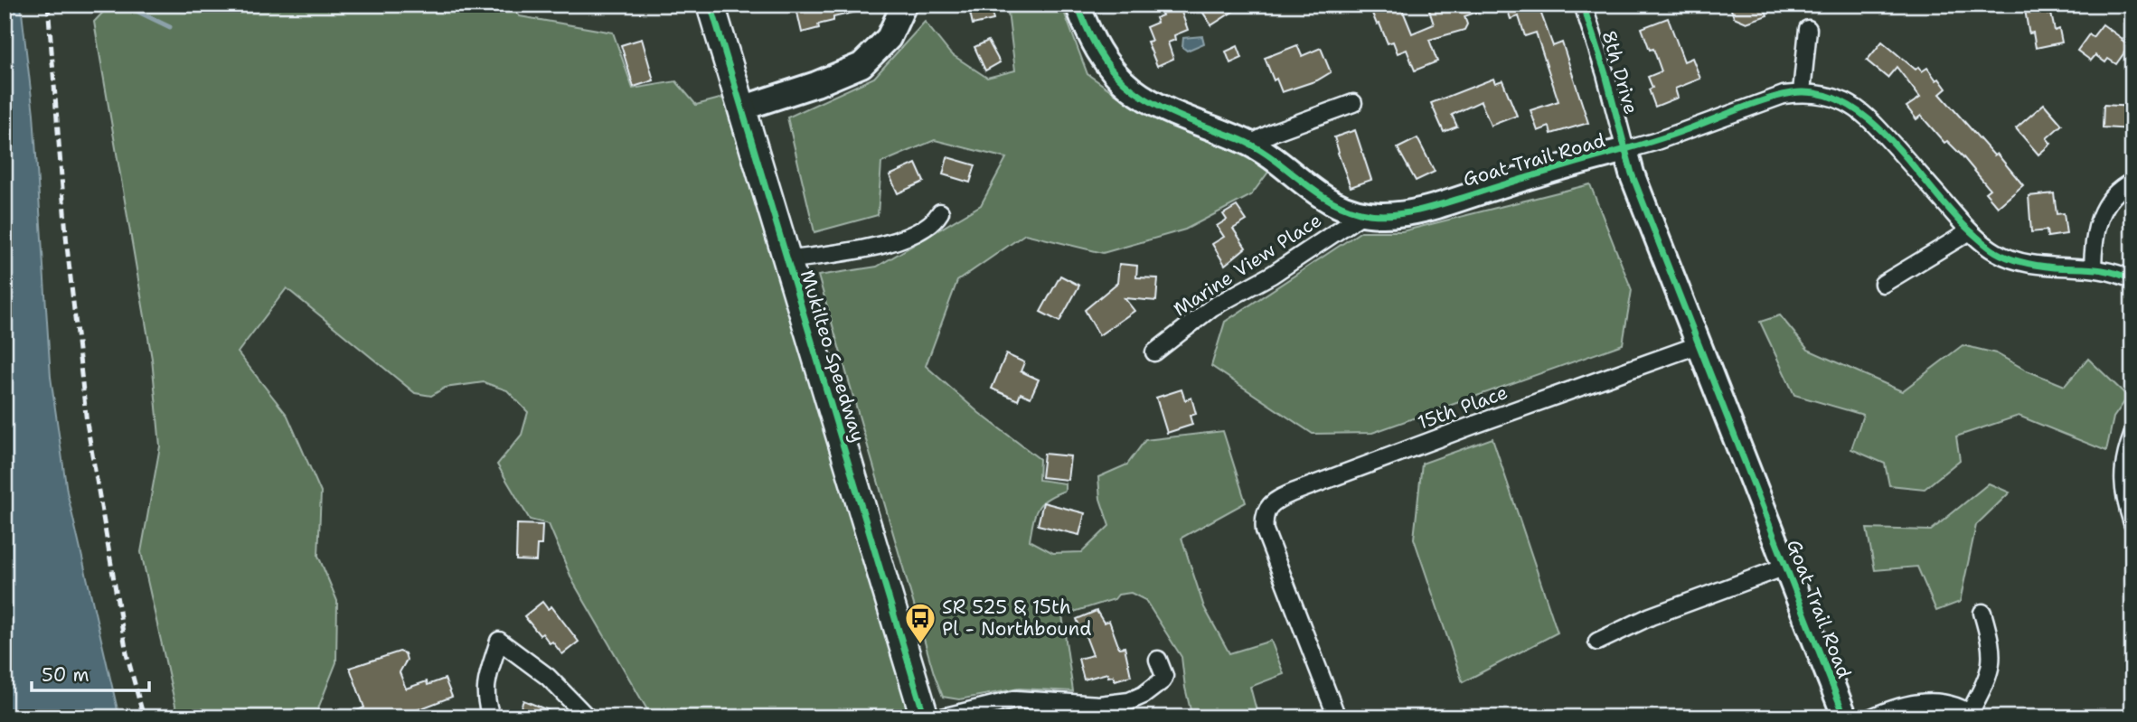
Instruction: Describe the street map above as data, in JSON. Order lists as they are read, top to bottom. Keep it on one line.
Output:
{"streets":{"main road":["Mukilteo Speedway"],"street":["8th Drive","Goat Trail Road","Marine View Place","15th Place"]},"crossings":[["8th Drive","Goat Trail Road"],["Goat Trail Road","Marine View Place"],["Goat Trail Road","15th Place"]],"places":{"bus stop":["SR 525 & 15th Pl - Northbound"]},"scale_bar":"50 m"}
